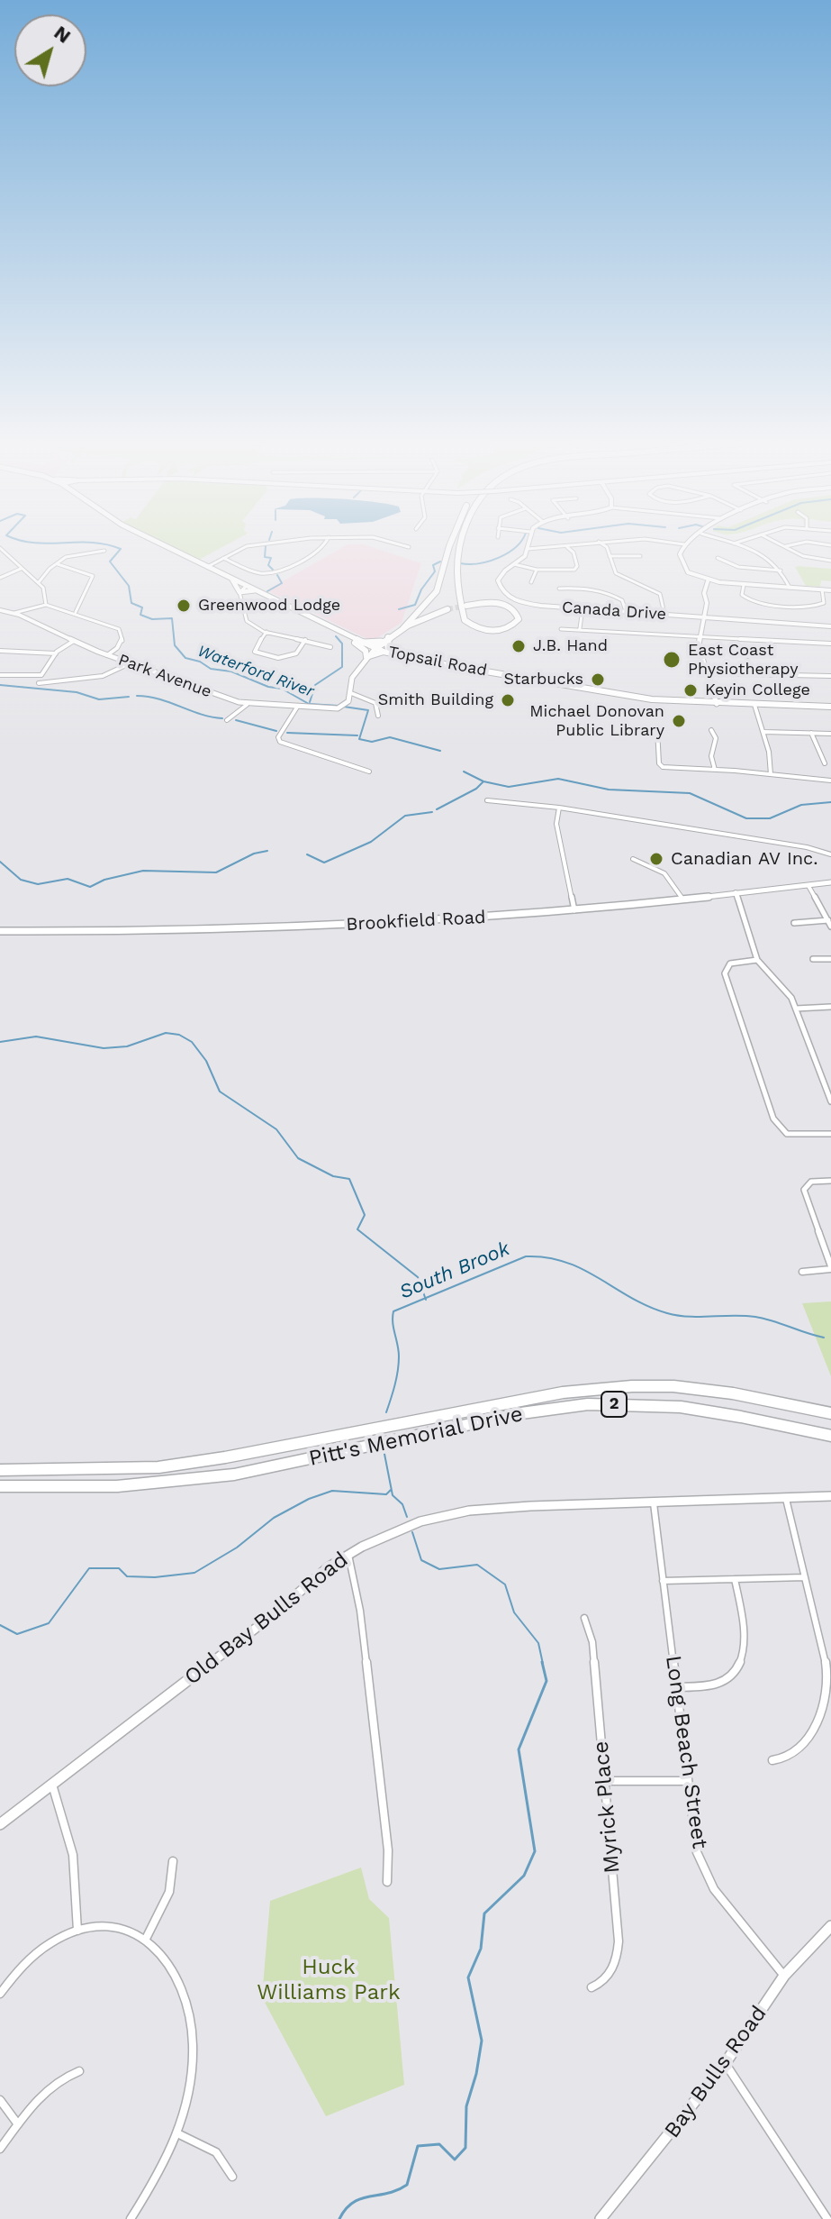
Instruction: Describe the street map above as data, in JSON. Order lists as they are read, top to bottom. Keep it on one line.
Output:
{"streets":{"highway":["2","Pitt's Memorial Drive"],"main road":["Canada Drive","Topsail Road","Park Avenue","Brookfield Road","Old Bay Bulls Road","Bay Bulls Road"],"street":["Long Beach Street","Myrick Place"]},"crossings":[["Old Bay Bulls Road","Long Beach Street"],["Long Beach Street","Bay Bulls Road"]],"water":["Waterford River","South Brook"],"parks":["Huck Williams Park"],"places":["Greenwood Lodge","J.B. Hand","East Coast Physiotherapy","Starbucks","Keyin College","Smith Building","Michael Donovan Public Library","Canadian AV Inc."],"north":"top right"}
